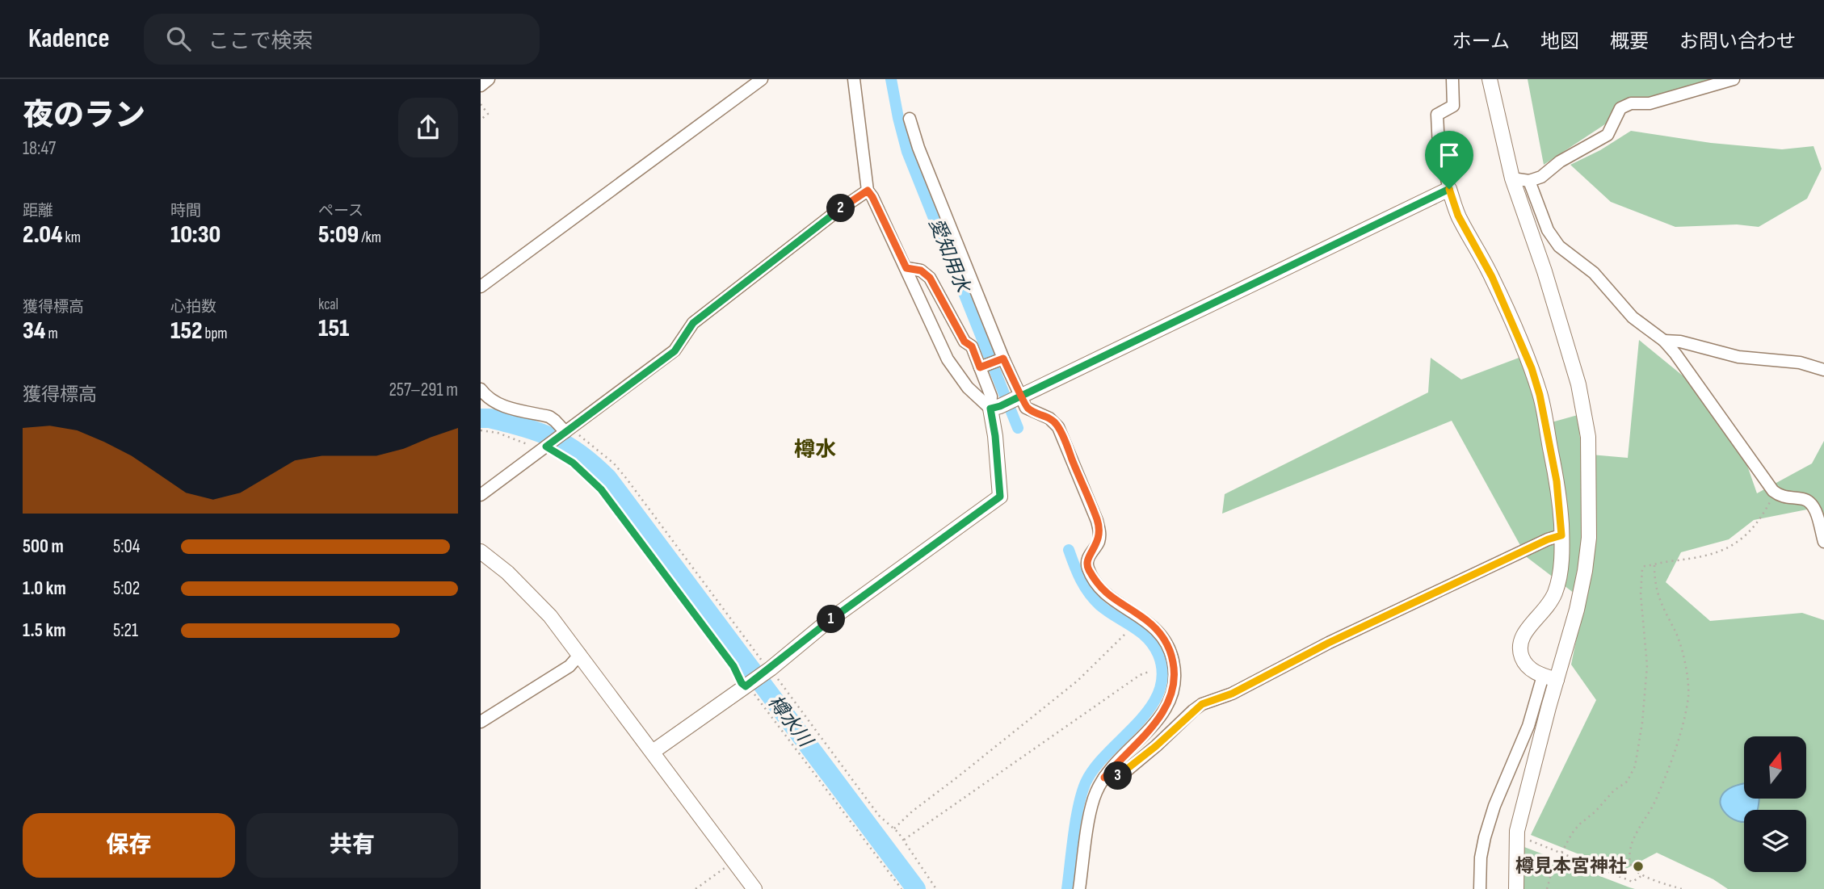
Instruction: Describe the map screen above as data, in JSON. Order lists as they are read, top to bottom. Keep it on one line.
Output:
{"districts":["樽水"],"water":["愛知用水","樽水川"],"places":["樽見本宮神社"],"north":"top","page":{"header":"Kadence","search":"ここで検索","nav":["ホーム","地図","概要","お問い合わせ"],"heading":["夜のラン","18:47"],"stats":[["距離","2.04 km"],["時間","10:30"],["ペース","5:09 /km"],["獲得標高","34 m"],["心拍数","152 bpm"],["kcal","151"]],"pins":["2","1","3"],"chart":["獲得標高","257–291 m"],"list":[{"name":"500 m","note":"5:04"},{"name":"1.0 km","note":"5:02"},{"name":"1.5 km","note":"5:21"}],"buttons":["保存","共有"]}}
